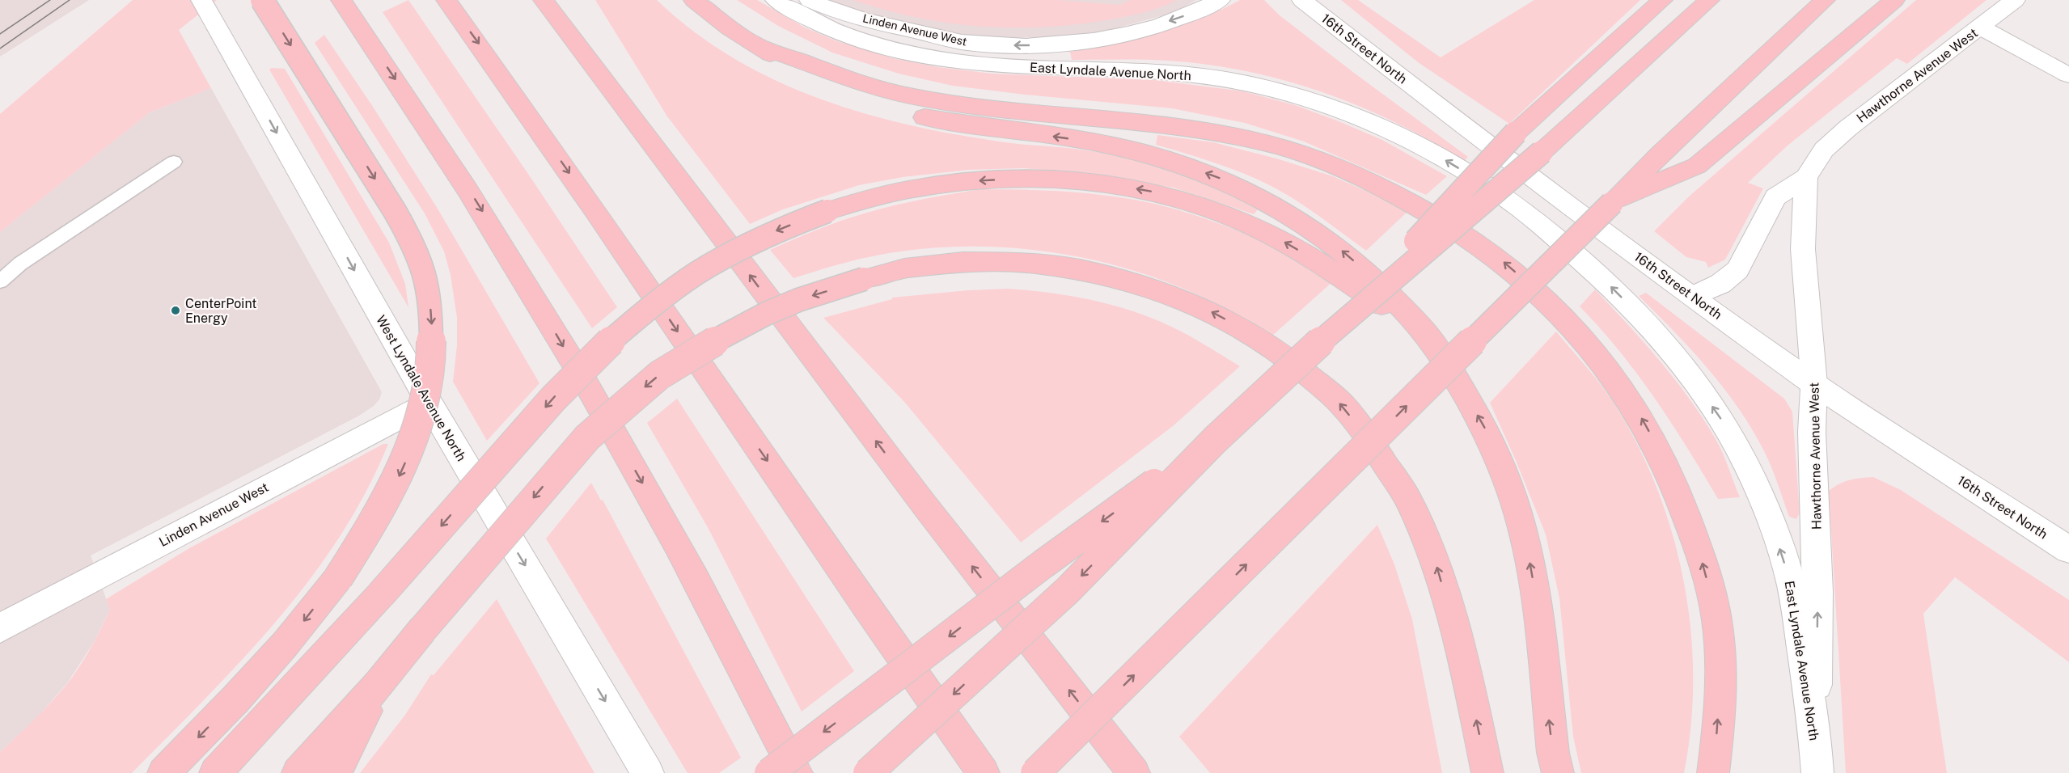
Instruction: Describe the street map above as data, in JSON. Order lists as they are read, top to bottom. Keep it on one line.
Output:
{"streets":{"street":["Linden Avenue West","16th Street North","East Lyndale Avenue North","Hawthorne Avenue West","West Lyndale Avenue North"]},"crossings":[["Linden Avenue West","West Lyndale Avenue North"],["16th Street North","Hawthorne Avenue West"],["East Lyndale Avenue North","Hawthorne Avenue West"]],"one_way":["Linden Avenue West","East Lyndale Avenue North","West Lyndale Avenue North"],"places":["CenterPoint Energy"]}
